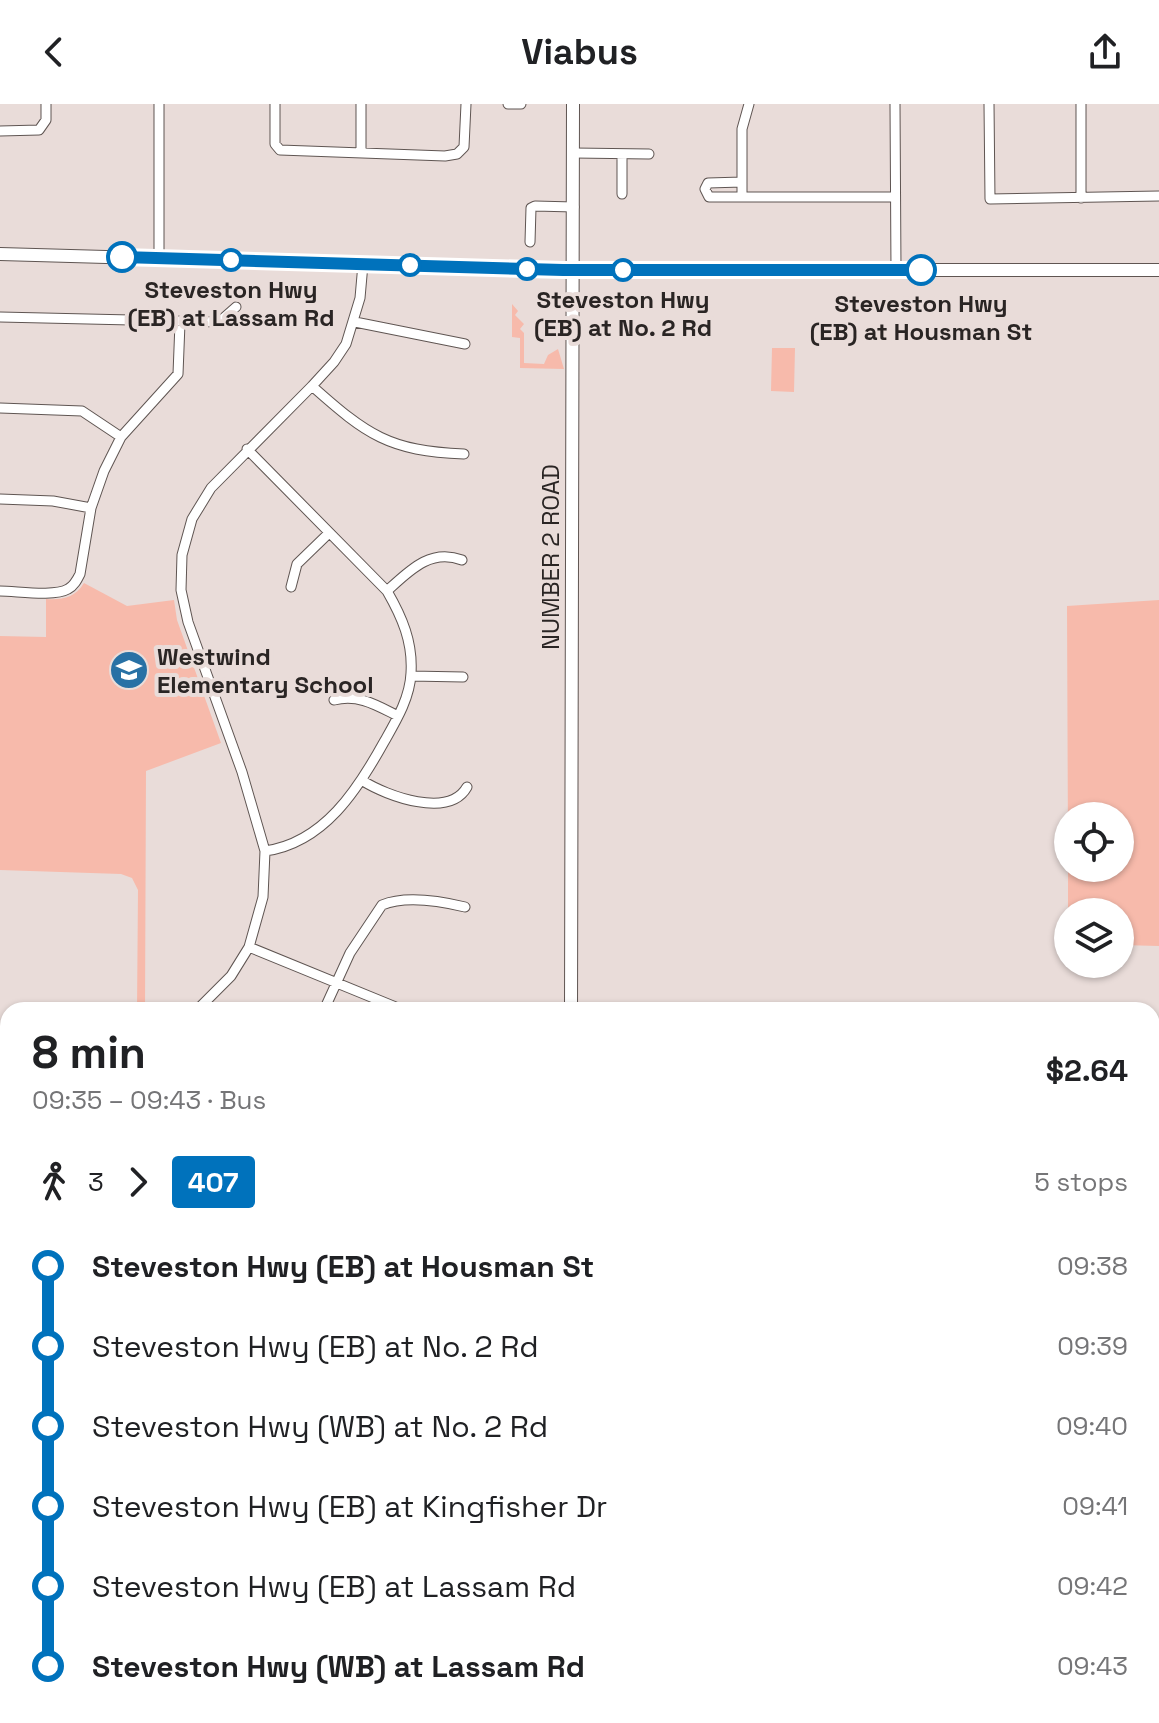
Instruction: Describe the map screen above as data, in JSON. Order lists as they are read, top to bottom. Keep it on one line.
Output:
{"streets":{"main road":["NUMBER 2 ROAD"]},"places":{"other":["Steveston Hwy (EB) at Lassam Rd","Steveston Hwy (EB) at No. 2 Rd","Steveston Hwy (EB) at Housman St"],"school or university":["Westwind Elementary School"]},"lines":["bus line 407"],"page":{"header":"Viabus","heading":["8 min","09:35 – 09:43 · Bus","$2.64"],"legs":["3","407","5 stops"],"list":[{"name":"Steveston Hwy (EB) at Housman St","value":"09:38"},{"name":"Steveston Hwy (EB) at No. 2 Rd","value":"09:39"},{"name":"Steveston Hwy (WB) at No. 2 Rd","value":"09:40"},{"name":"Steveston Hwy (EB) at Kingfisher Dr","value":"09:41"},{"name":"Steveston Hwy (EB) at Lassam Rd","value":"09:42"},{"name":"Steveston Hwy (WB) at Lassam Rd","value":"09:43"}]}}
